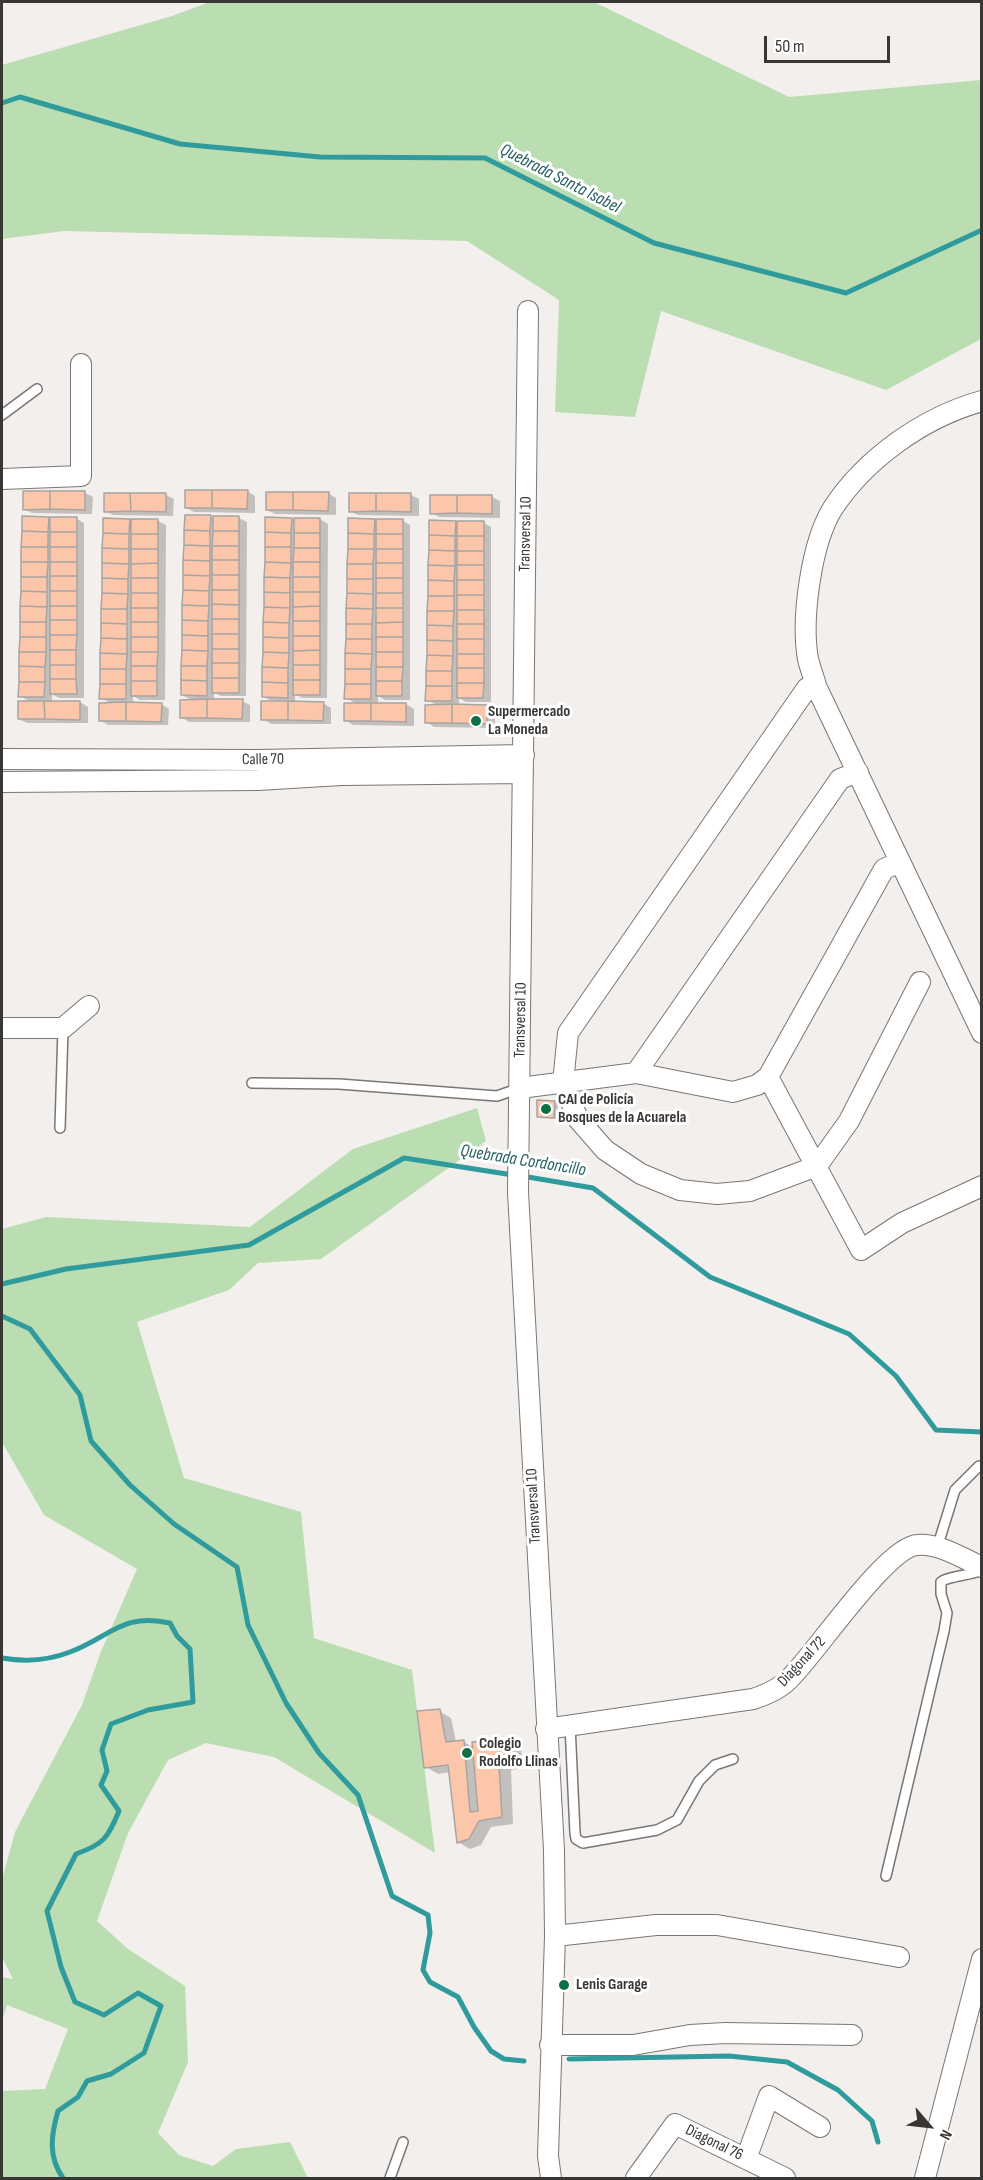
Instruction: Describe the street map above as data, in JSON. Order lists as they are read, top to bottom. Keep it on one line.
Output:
{"streets":{"street":["Transversal 10","Calle 70","Diagonal 72","Diagonal 76"]},"crossings":[["Transversal 10","Calle 70"],["Transversal 10","Diagonal 72"]],"water":["Quebrada Santa Isabel","Quebrada Cordoncillo"],"places":["Supermercado La Moneda","CAI de Policía Bosques de la Acuarela","Colegio Rodolfo Llinas","Lenis Garage"],"scale_bar":"50 m","north":"bottom right"}
